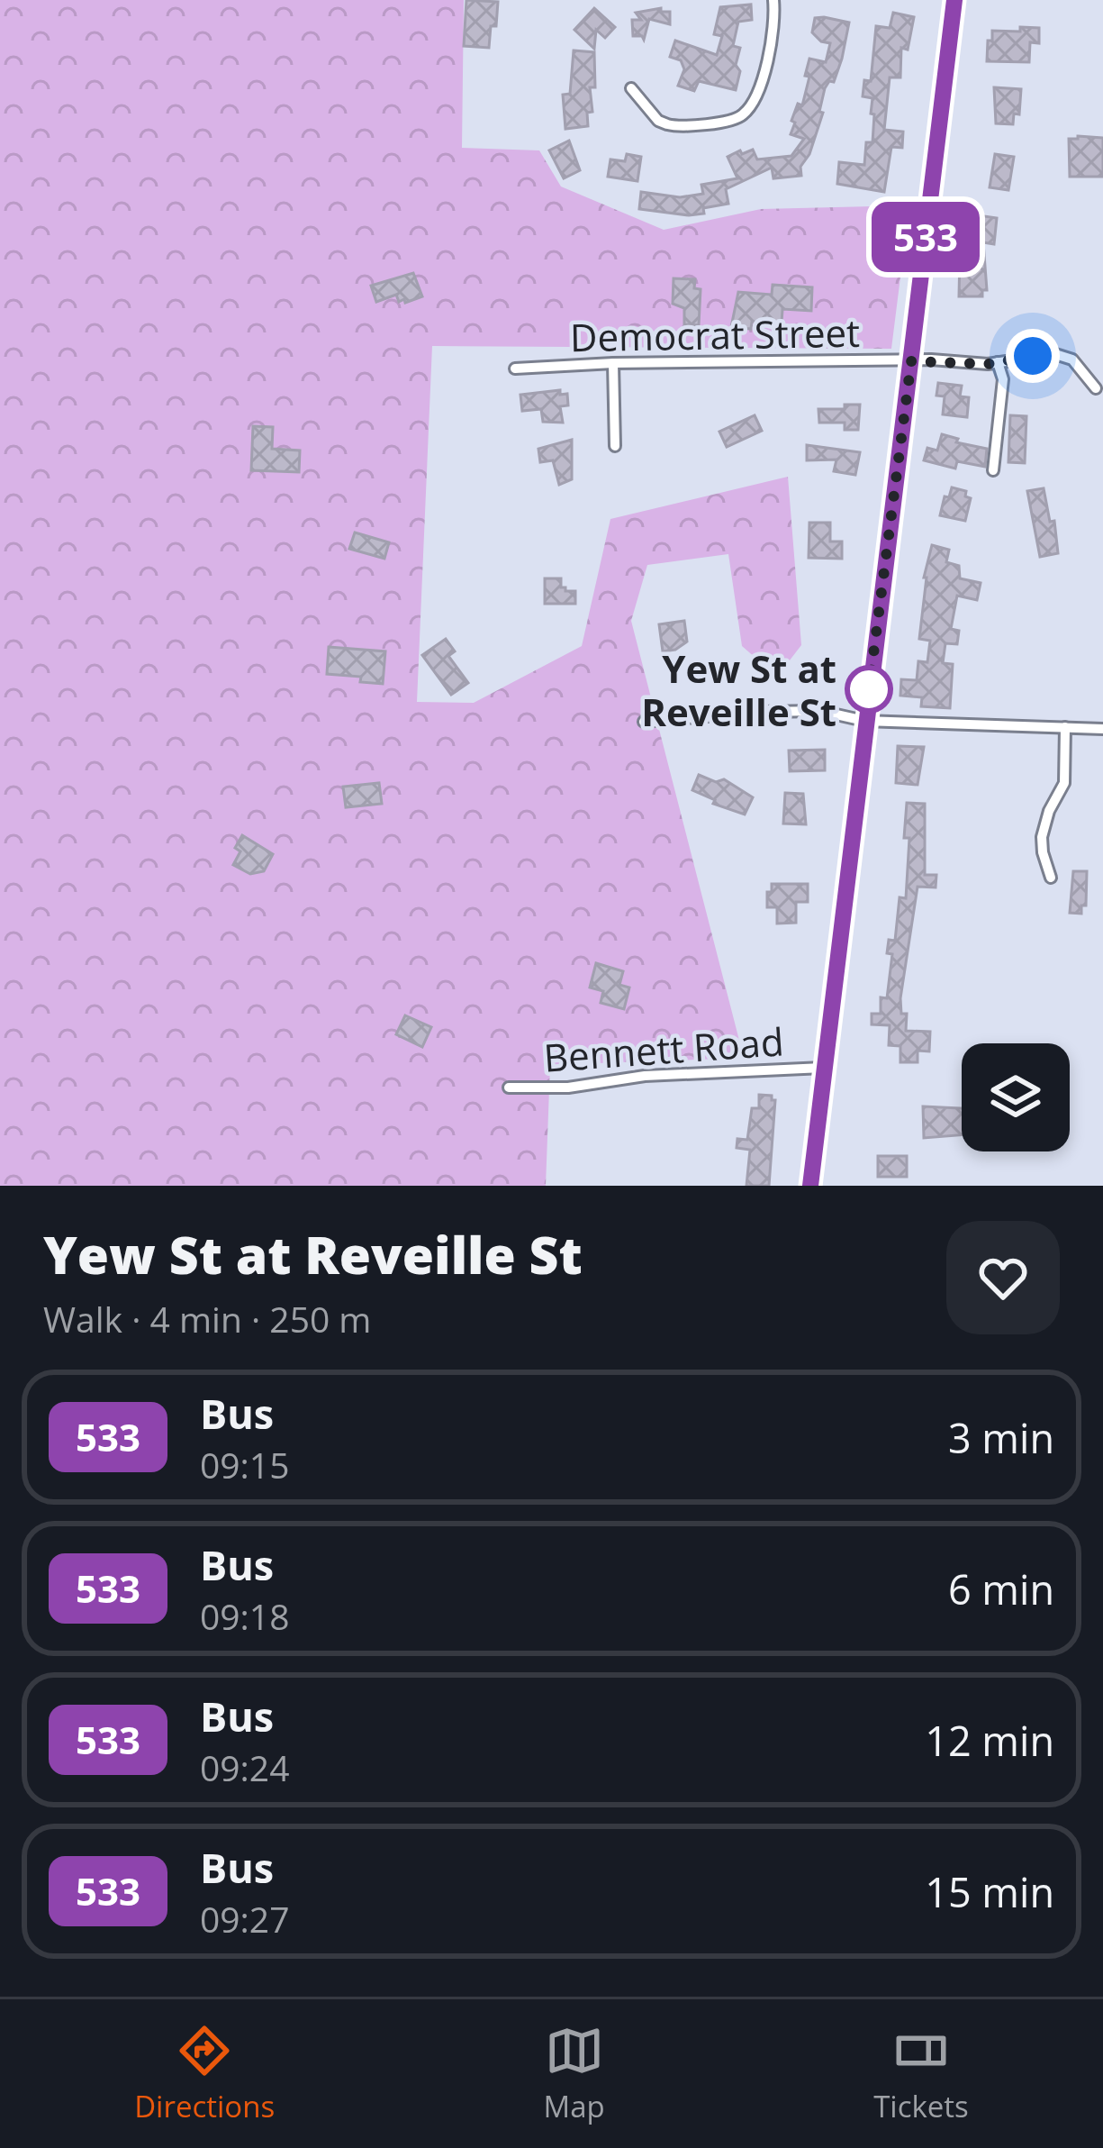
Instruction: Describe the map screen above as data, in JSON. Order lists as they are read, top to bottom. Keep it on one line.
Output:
{"streets":{"street":["Democrat Street","Bennett Road"]},"places":["Yew St at Reveille St"],"lines":["bus line 533"],"page":{"on_map":"533","heading":["Yew St at Reveille St","Walk · 4 min · 250 m"],"list":[{"mark":"533","name":"Bus","note":"09:15","value":"3 min"},{"mark":"533","name":"Bus","note":"09:18","value":"6 min"},{"mark":"533","name":"Bus","note":"09:24","value":"12 min"},{"mark":"533","name":"Bus","note":"09:27","value":"15 min"}],"tabs":["Directions","Map","Tickets"]}}
